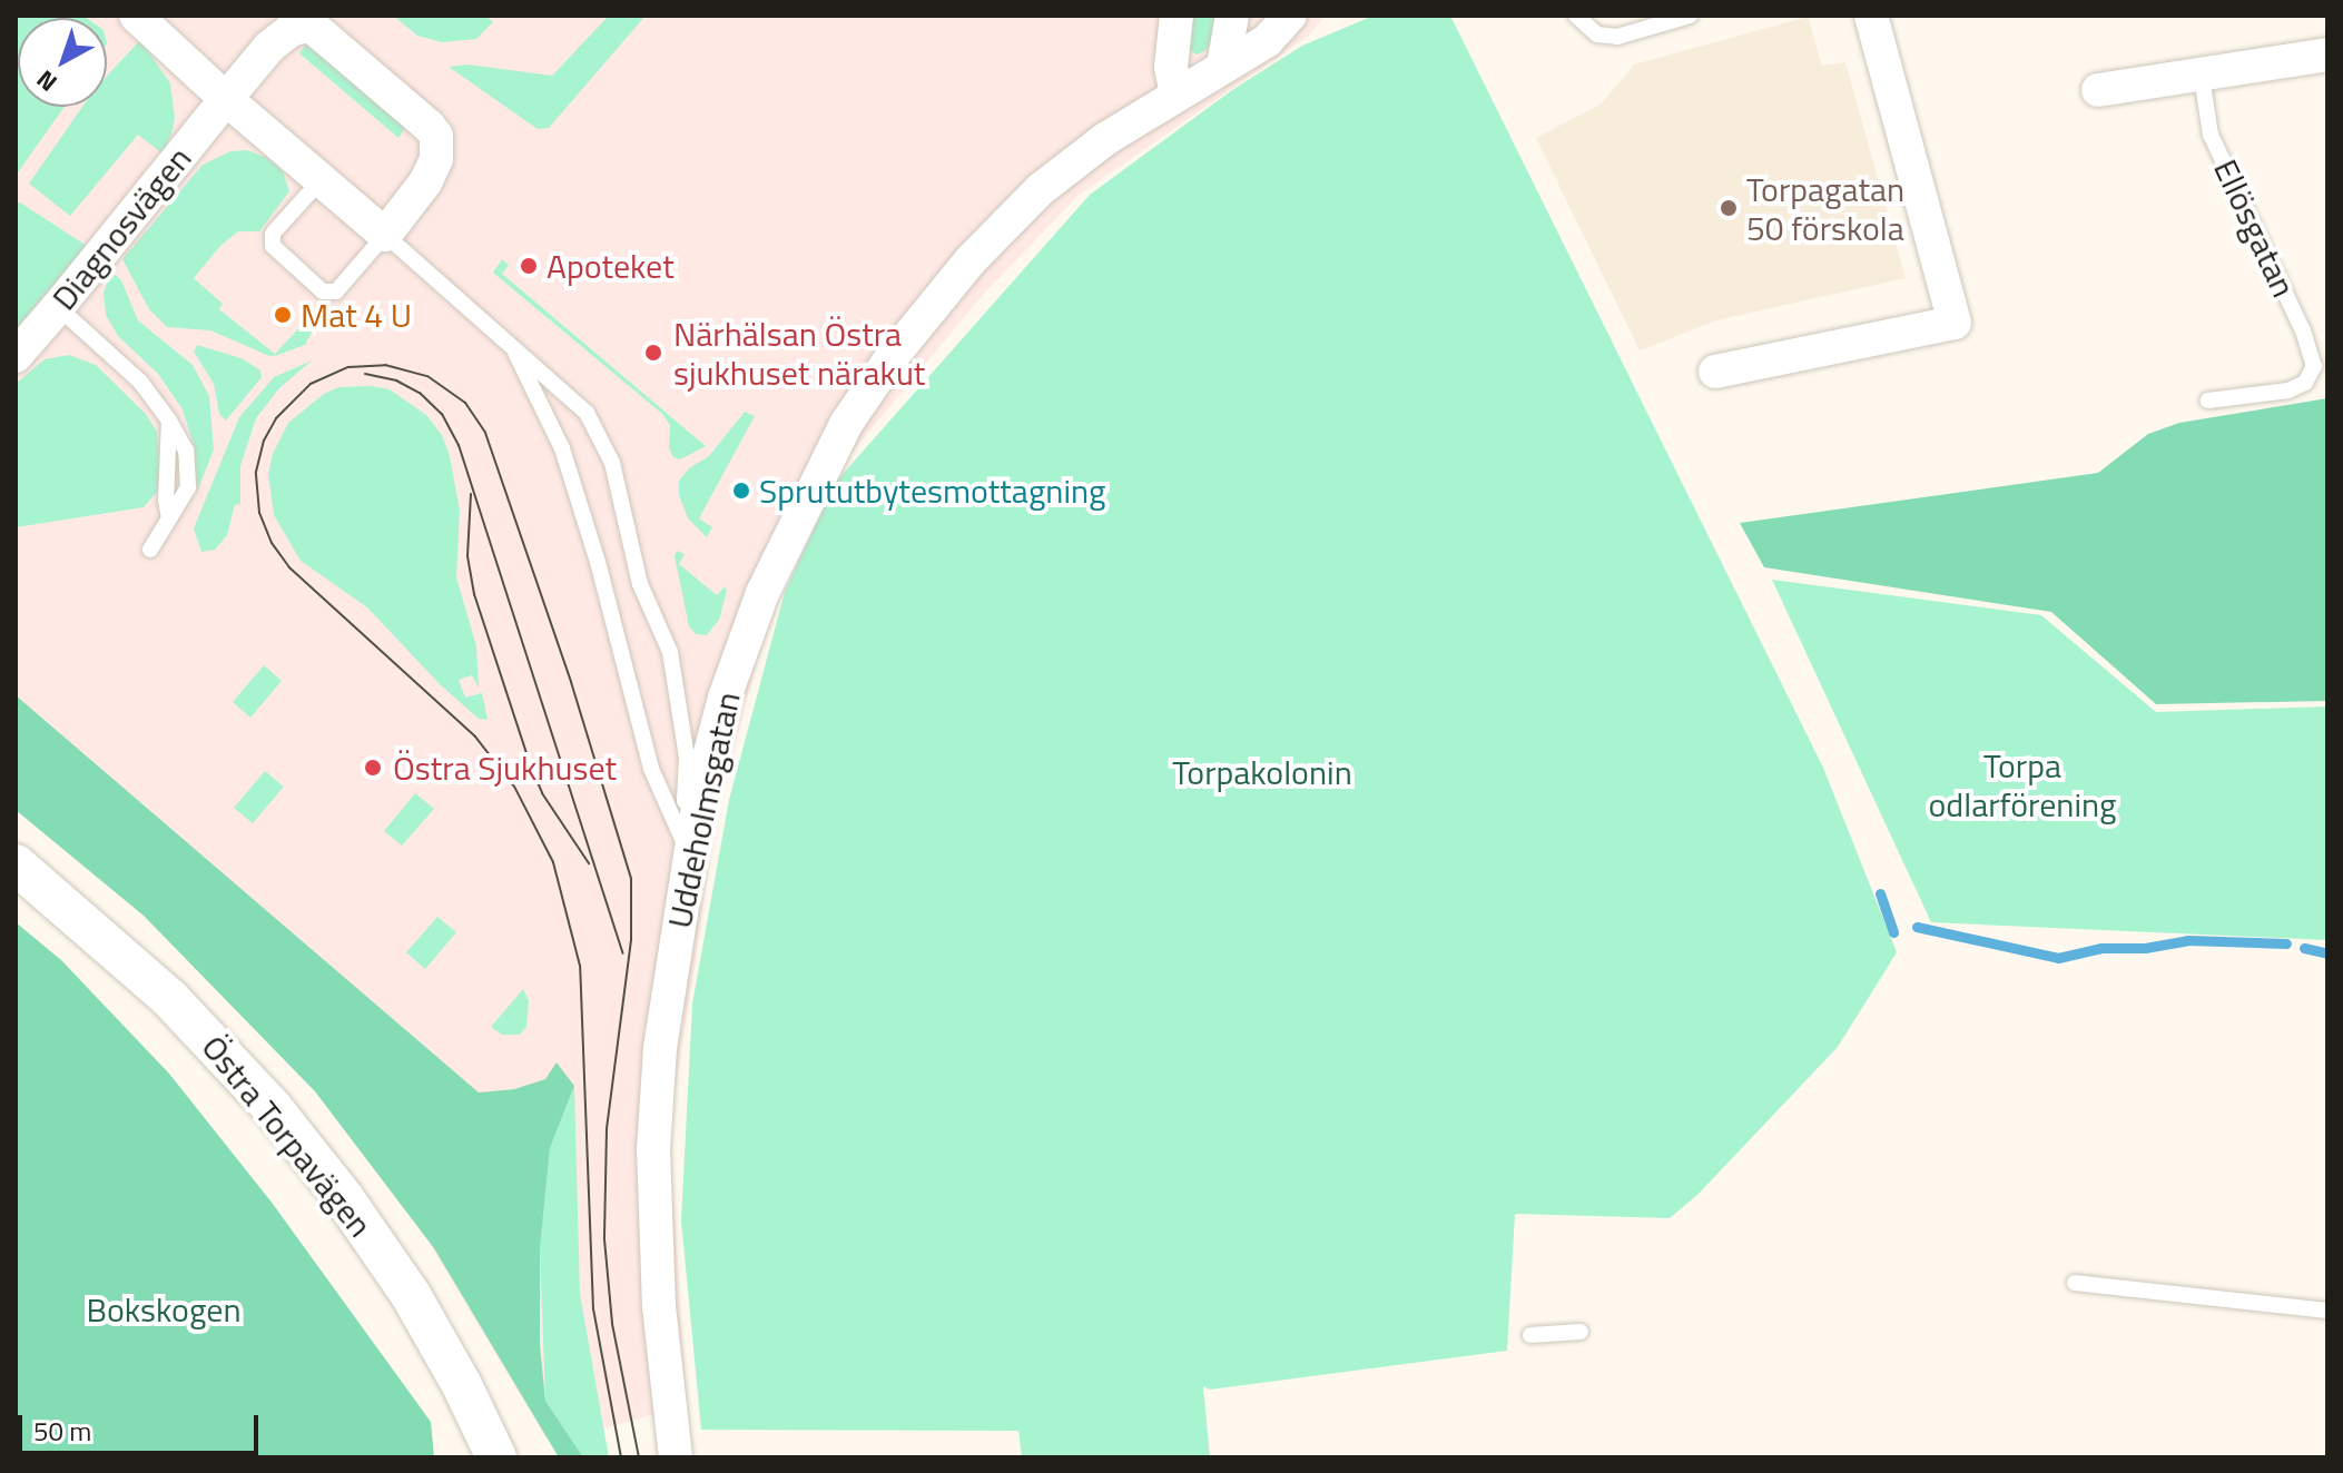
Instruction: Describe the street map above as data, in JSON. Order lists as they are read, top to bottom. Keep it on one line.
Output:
{"streets":{"street":["Diagnosvägen","Uddeholmsgatan","Östra Torpavägen"],"lane":["Ellösgatan"]},"parks":["Torpa odlarförening","Torpakolonin","Bokskogen"],"places":["Torpagatan 50 förskola","Apoteket","Mat 4 U","Närhälsan Östra sjukhuset närakut","Sprututbytesmottagning","Östra Sjukhuset"],"scale_bar":"50 m","north":"bottom left"}
